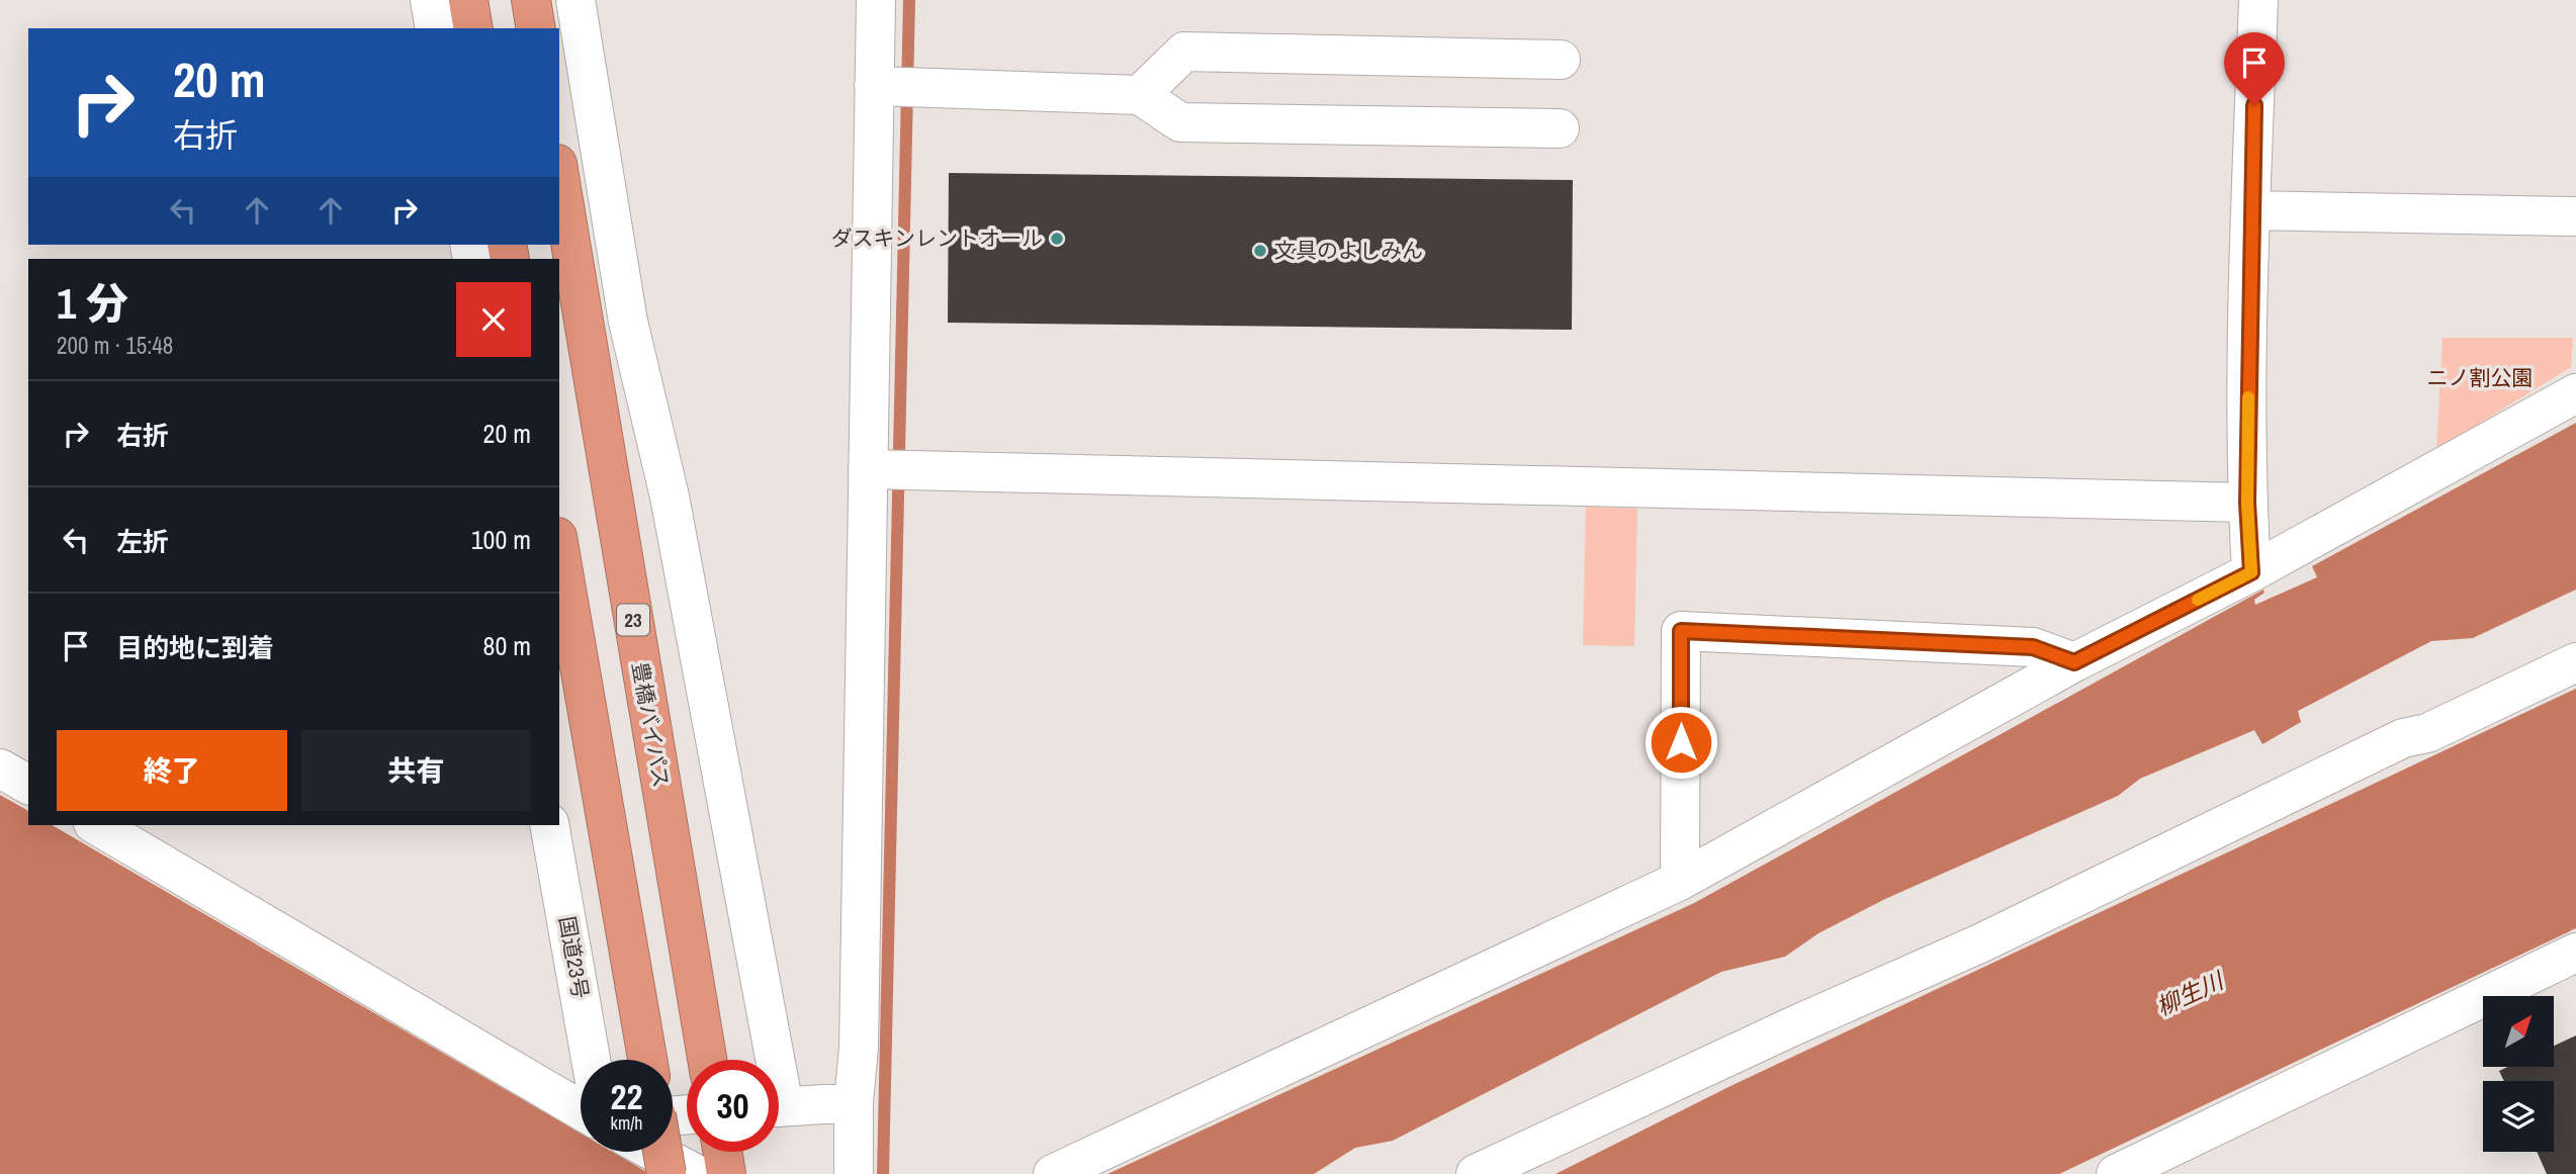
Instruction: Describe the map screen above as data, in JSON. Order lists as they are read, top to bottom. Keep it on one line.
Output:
{"streets":{"highway":["23","豊橋バイパス"],"street":["国道23号"]},"water":["柳生川"],"parks":["ニノ割公園"],"places":["ダスキンレントオール","文具のよしみん"],"north":"top right","page":{"turn":["20 m","右折"],"heading":["1 分","200 m · 15:48"],"list":[{"name":"右折","value":"20 m"},{"name":"左折","value":"100 m"},{"name":"目的地に到着","value":"80 m"}],"buttons":["終了","共有"],"speed":"22 km/h","limit":"30"}}
